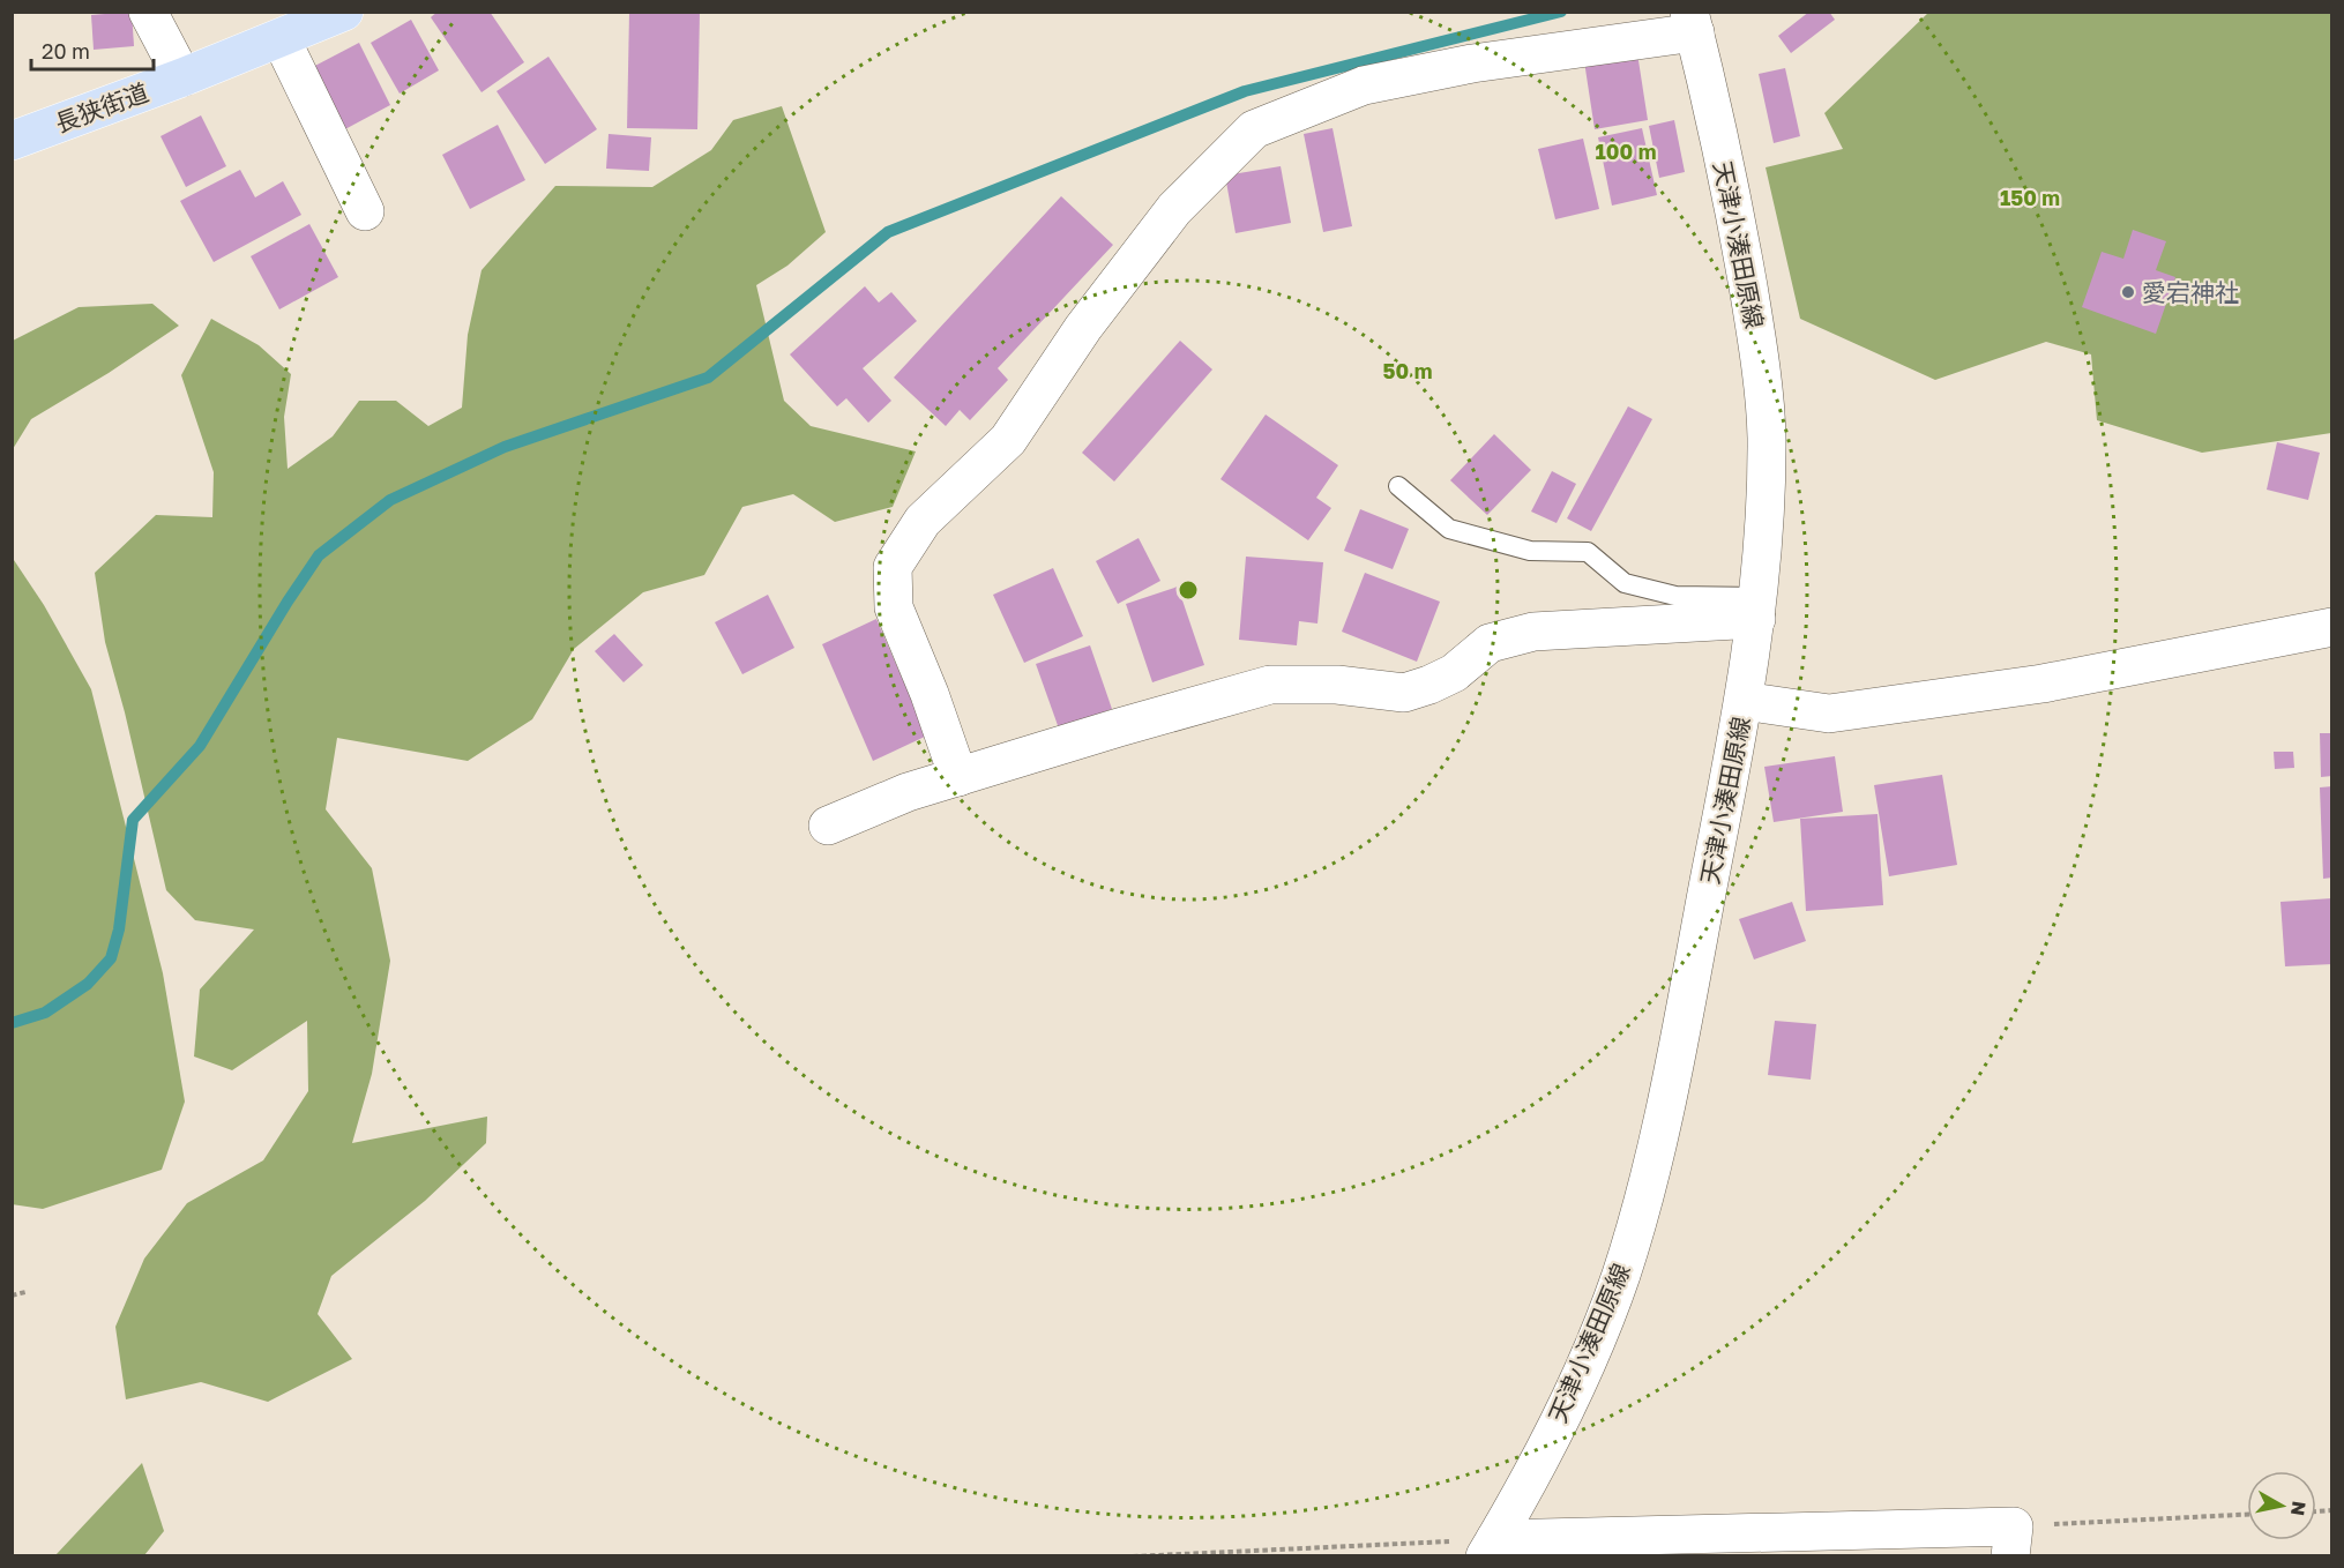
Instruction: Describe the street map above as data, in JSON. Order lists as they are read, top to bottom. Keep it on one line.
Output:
{"streets":{"main road":["長狭街道"],"street":["天津小湊田原線"]},"places":["愛宕神社"],"scale_bar":"20 m","north":"right","rings":["100 m","150 m","50 m"]}
